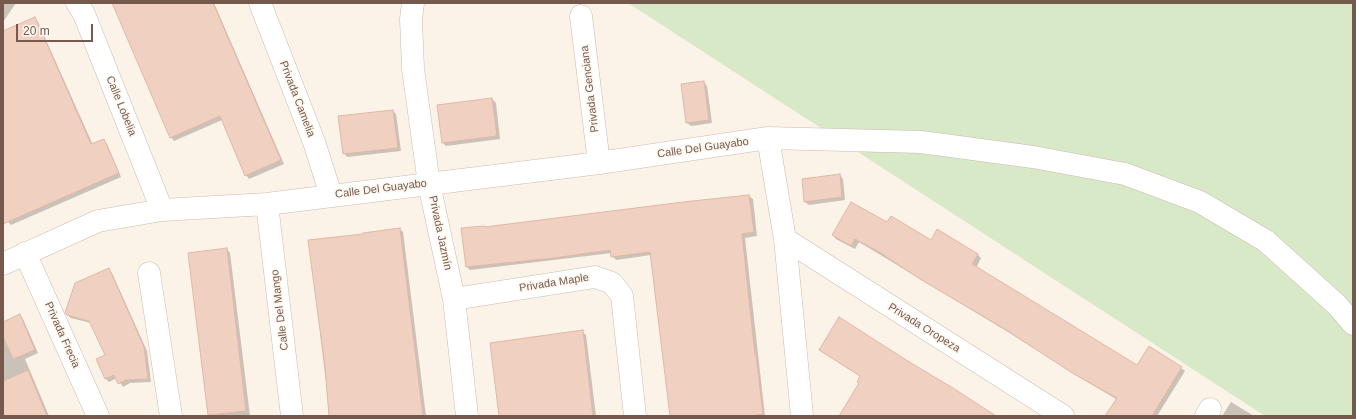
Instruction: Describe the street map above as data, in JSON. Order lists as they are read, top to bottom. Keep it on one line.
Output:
{"streets":{"street":["Privada Genciana","Privada Camelia","Calle Lobelia","Calle Del Guayabo","Privada Jazmín","Privada Maple","Calle Del Mango","Privada Oropeza","Privada Frecia"]},"crossings":[["Privada Genciana","Calle Del Guayabo"],["Privada Camelia","Calle Del Guayabo"],["Calle Lobelia","Calle Del Guayabo"],["Calle Del Guayabo","Privada Jazmín"],["Calle Del Guayabo","Calle Del Mango"],["Calle Del Guayabo","Privada Frecia"],["Privada Jazmín","Privada Maple"]],"scale_bar":"20 m"}
